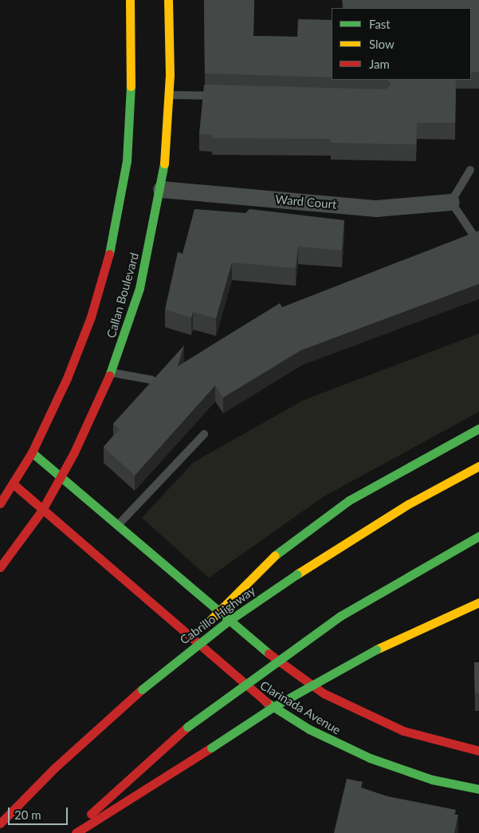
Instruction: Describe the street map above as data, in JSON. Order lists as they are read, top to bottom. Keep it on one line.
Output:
{"streets":{"main road":["Callan Boulevard","Cabrillo Highway","Clarinada Avenue"],"street":["Ward Court"]},"crossings":[["Ward Court","Callan Boulevard"],["Callan Boulevard","Clarinada Avenue"]],"legend":["Fast","Slow","Jam"],"scale_bar":"20 m"}
